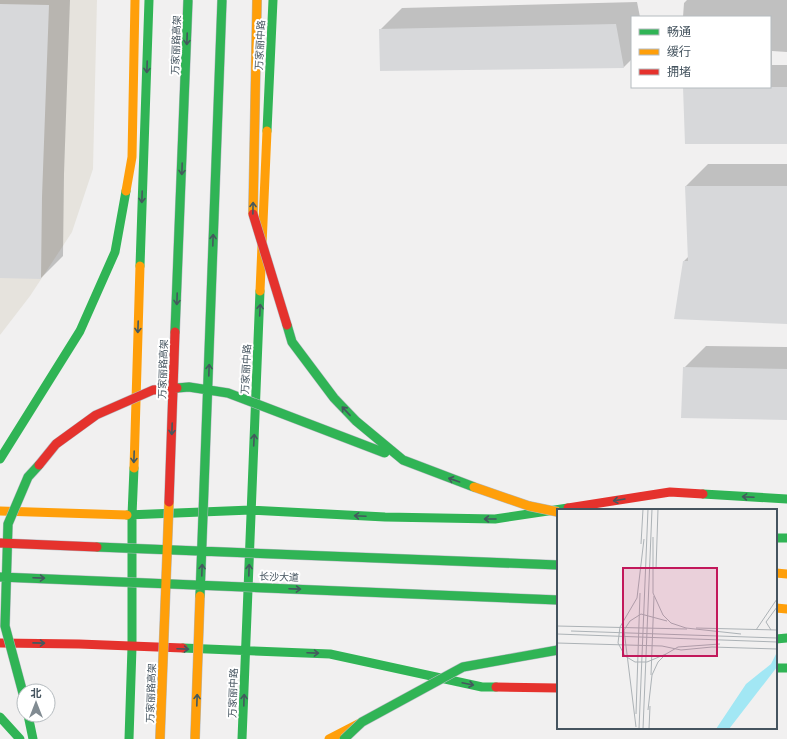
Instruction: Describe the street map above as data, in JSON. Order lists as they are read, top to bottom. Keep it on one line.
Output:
{"streets":{"main road":["万家丽路高架","万家丽中路","长沙大道"]},"legend":["畅通","缓行","拥堵"],"north":"top"}
